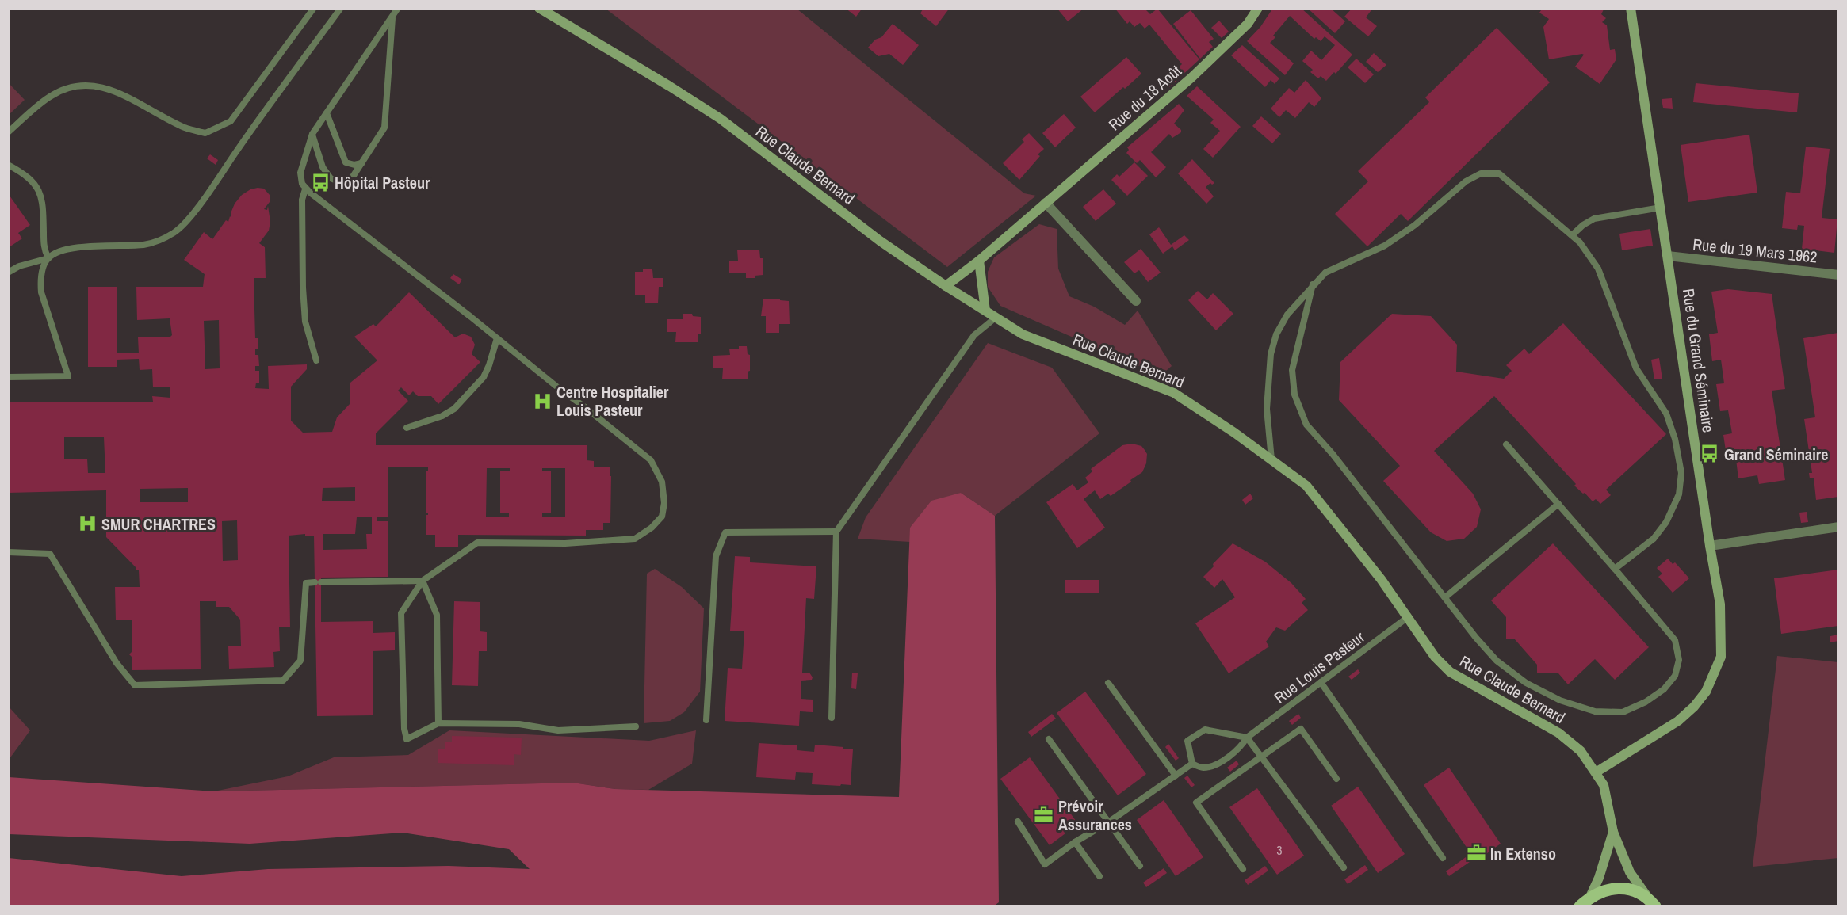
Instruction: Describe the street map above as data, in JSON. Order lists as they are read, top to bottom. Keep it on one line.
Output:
{"streets":{"street":["Rue du 18 Août","Rue Claude Bernard","Rue du 19 Mars 1962","Rue du Grand Séminaire"],"lane":["Rue Louis Pasteur"]},"crossings":[["Rue du 18 Août","Rue Claude Bernard"],["Rue Claude Bernard","Rue du Grand Séminaire"],["Rue Claude Bernard","Rue Louis Pasteur"],["Rue du 19 Mars 1962","Rue du Grand Séminaire"]],"places":{"bus stop":["Hôpital Pasteur","Grand Séminaire"],"hospital":["Centre Hospitalier Louis Pasteur","SMUR CHARTRES"],"office":["Prévoir Assurances","In Extenso"]},"house_numbers":["3"]}
